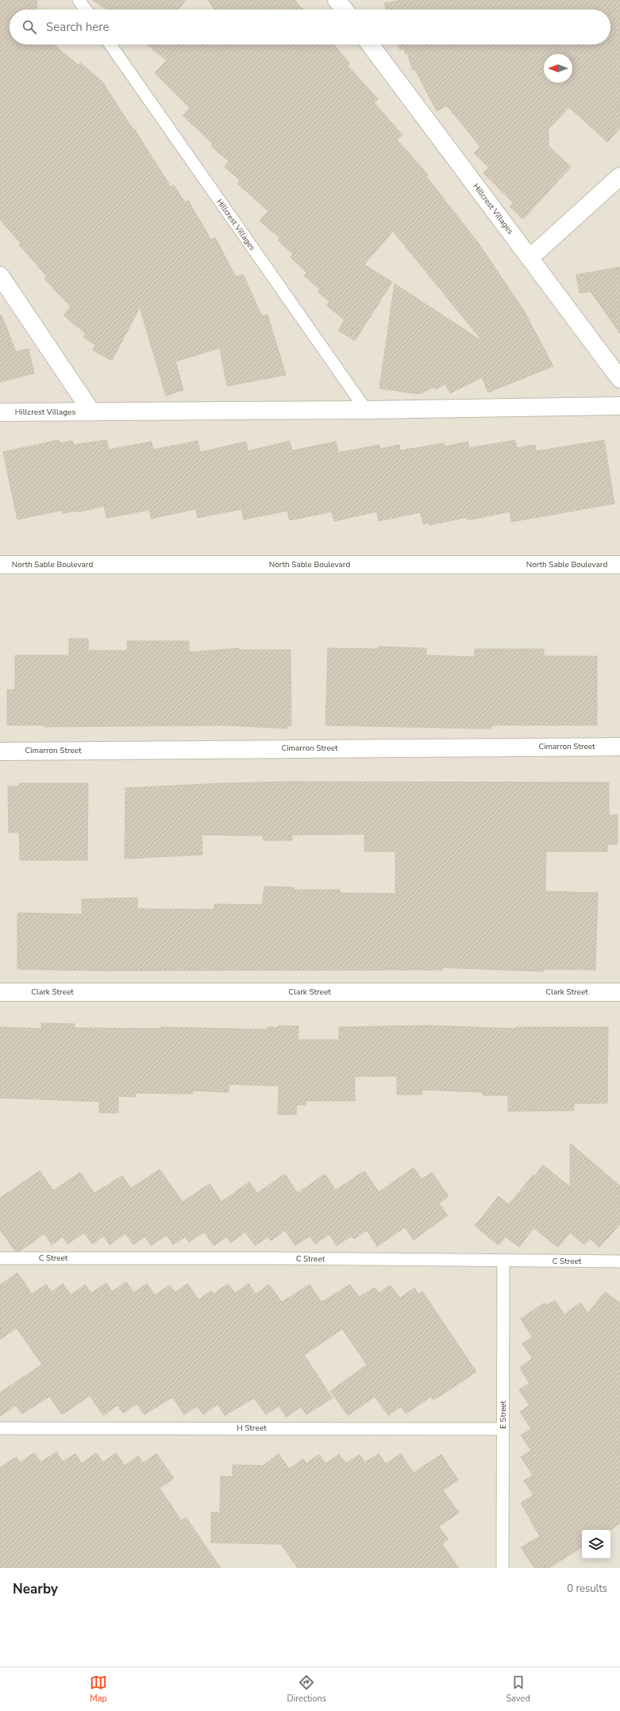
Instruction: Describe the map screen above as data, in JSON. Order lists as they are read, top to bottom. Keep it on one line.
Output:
{"streets":{"street":["Hillcrest Villages","North Sable Boulevard","Cimarron Street","Clark Street"],"lane":["C Street","E Street","H Street"]},"crossings":[["C Street","E Street"],["E Street","H Street"]],"north":"left","page":{"search":"Search here","heading":["Nearby","0 results"],"nav":["Map","Directions","Saved"]}}
